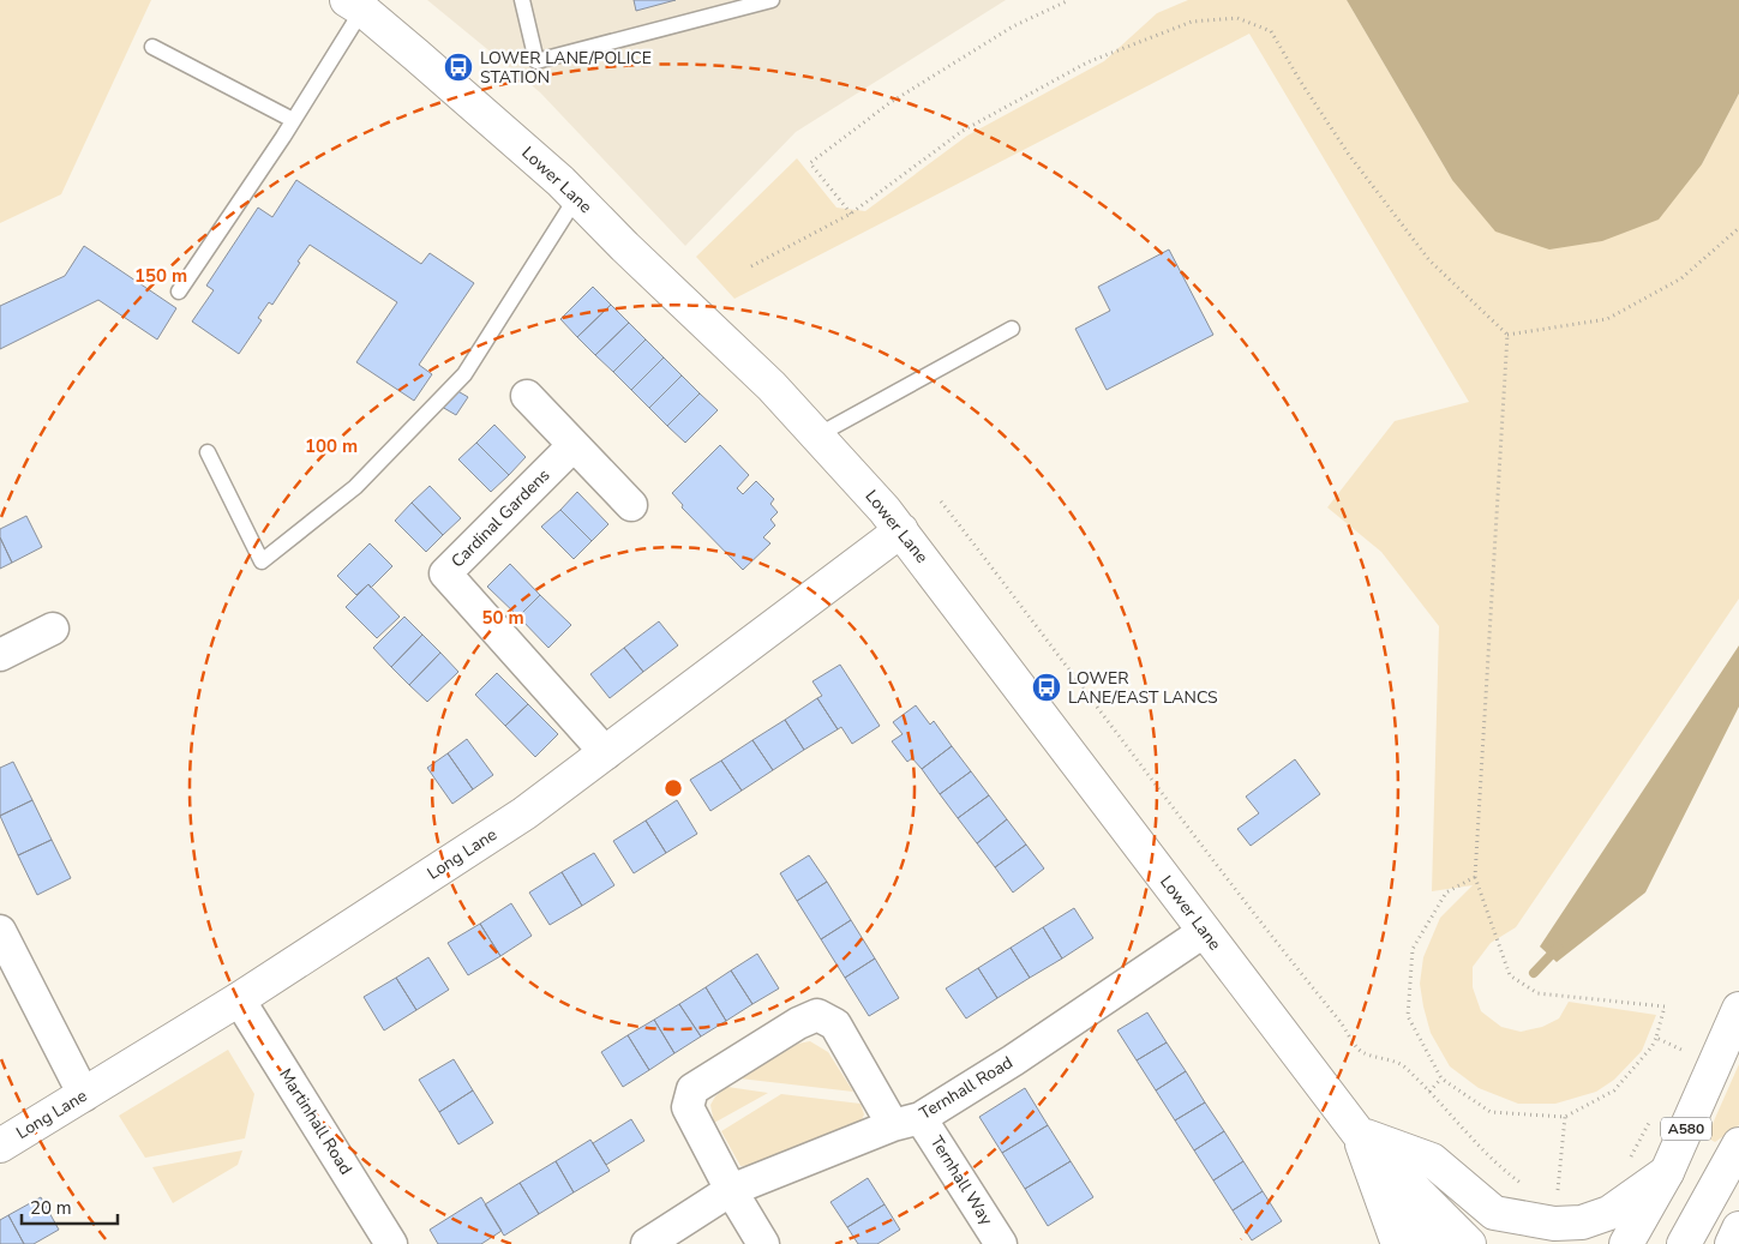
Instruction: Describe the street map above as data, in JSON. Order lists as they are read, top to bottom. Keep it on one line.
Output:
{"streets":{"main road":["Lower Lane","Long Lane","A580"],"street":["Cardinal Gardens","Ternhall Road","Martinhall Road","Ternhall Way"]},"crossings":[["Lower Lane","Long Lane"],["Lower Lane","Ternhall Road"],["Cardinal Gardens","Long Lane"],["Long Lane","Martinhall Road"],["Ternhall Road","Ternhall Way"]],"places":{"bus stop":["LOWER LANE/POLICE STATION","LOWER LANE/EAST LANCS"]},"scale_bar":"20 m","rings":["150 m","100 m","50 m"]}
